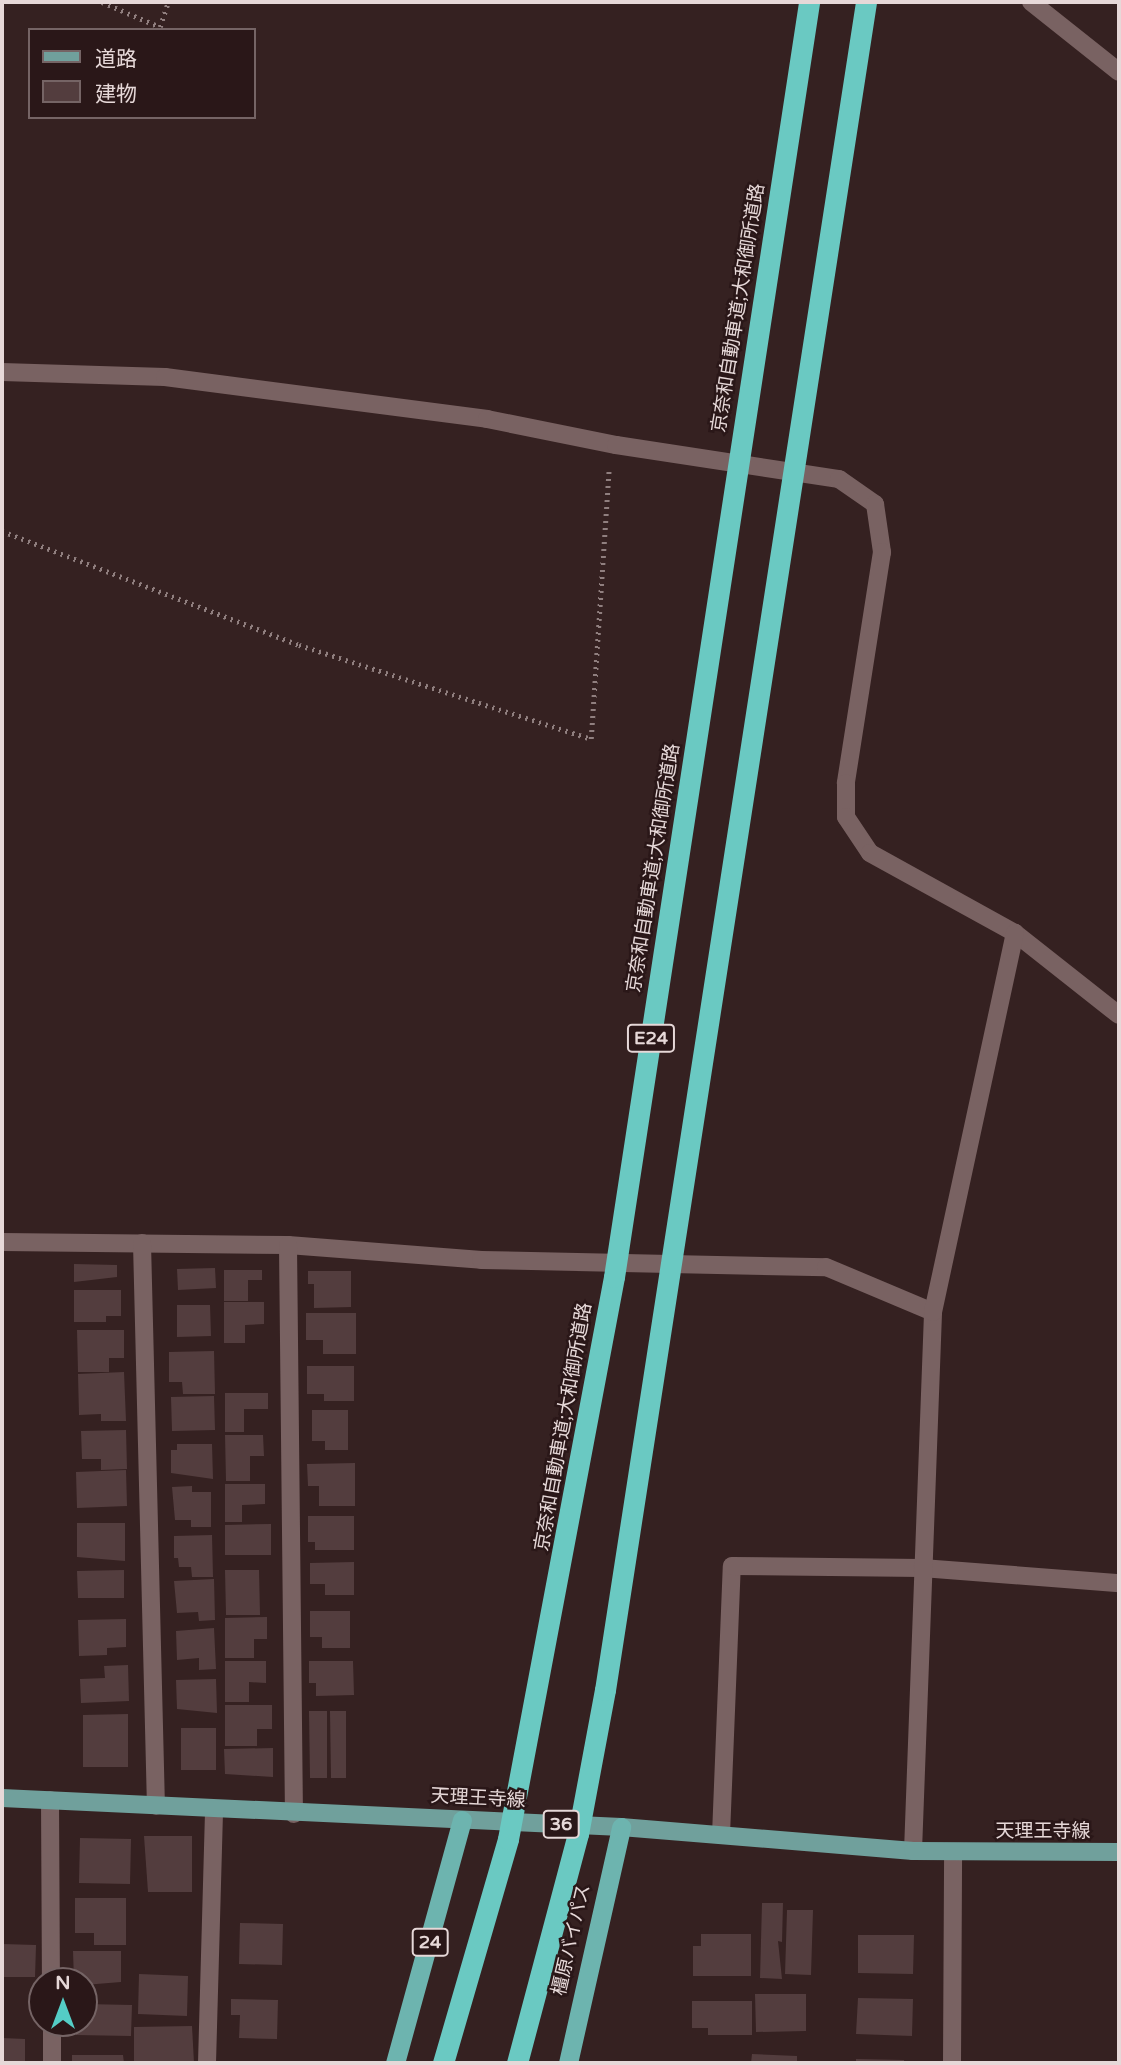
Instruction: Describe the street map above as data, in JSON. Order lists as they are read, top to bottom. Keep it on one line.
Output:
{"streets":{"highway":["京奈和自動車道;大和御所道路","E24","橿原バイパス","24"],"main road":["天理王寺線","36"]},"crossings":[["天理王寺線","橿原バイパス"],["天理王寺線","24"]],"legend":["道路","建物"],"north":"top"}
